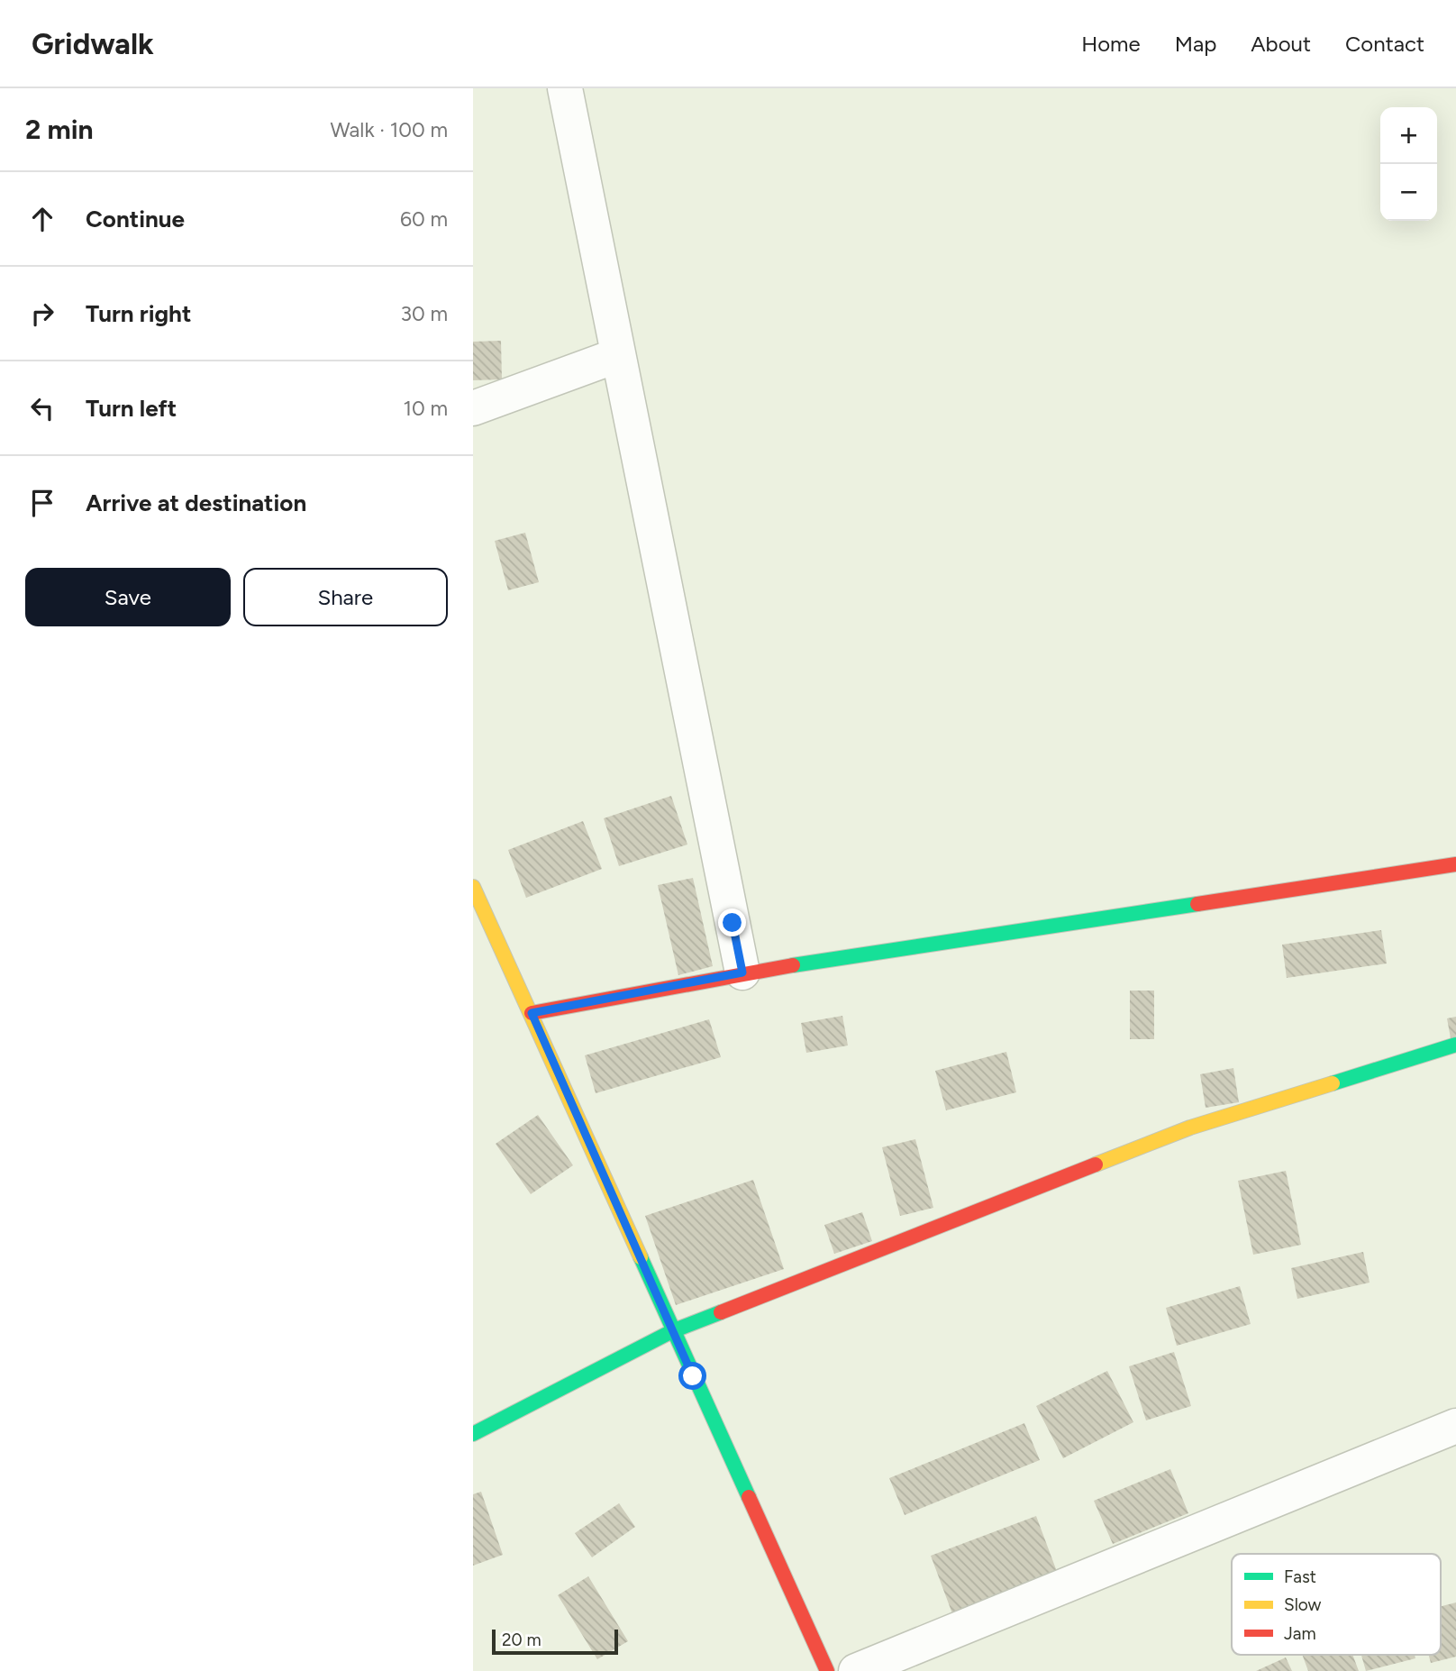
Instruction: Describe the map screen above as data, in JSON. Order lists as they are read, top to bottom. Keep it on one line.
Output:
{"legend":["Fast","Slow","Jam"],"scale_bar":"20 m","page":{"header":"Gridwalk","nav":["Home","Map","About","Contact"],"heading":["2 min","Walk · 100 m"],"map_buttons":["+","−"],"list":[["Continue","60 m"],["Turn right","30 m"],["Turn left","10 m"],"Arrive at destination"],"buttons":["Save","Share"],"scale":"20 m"}}
